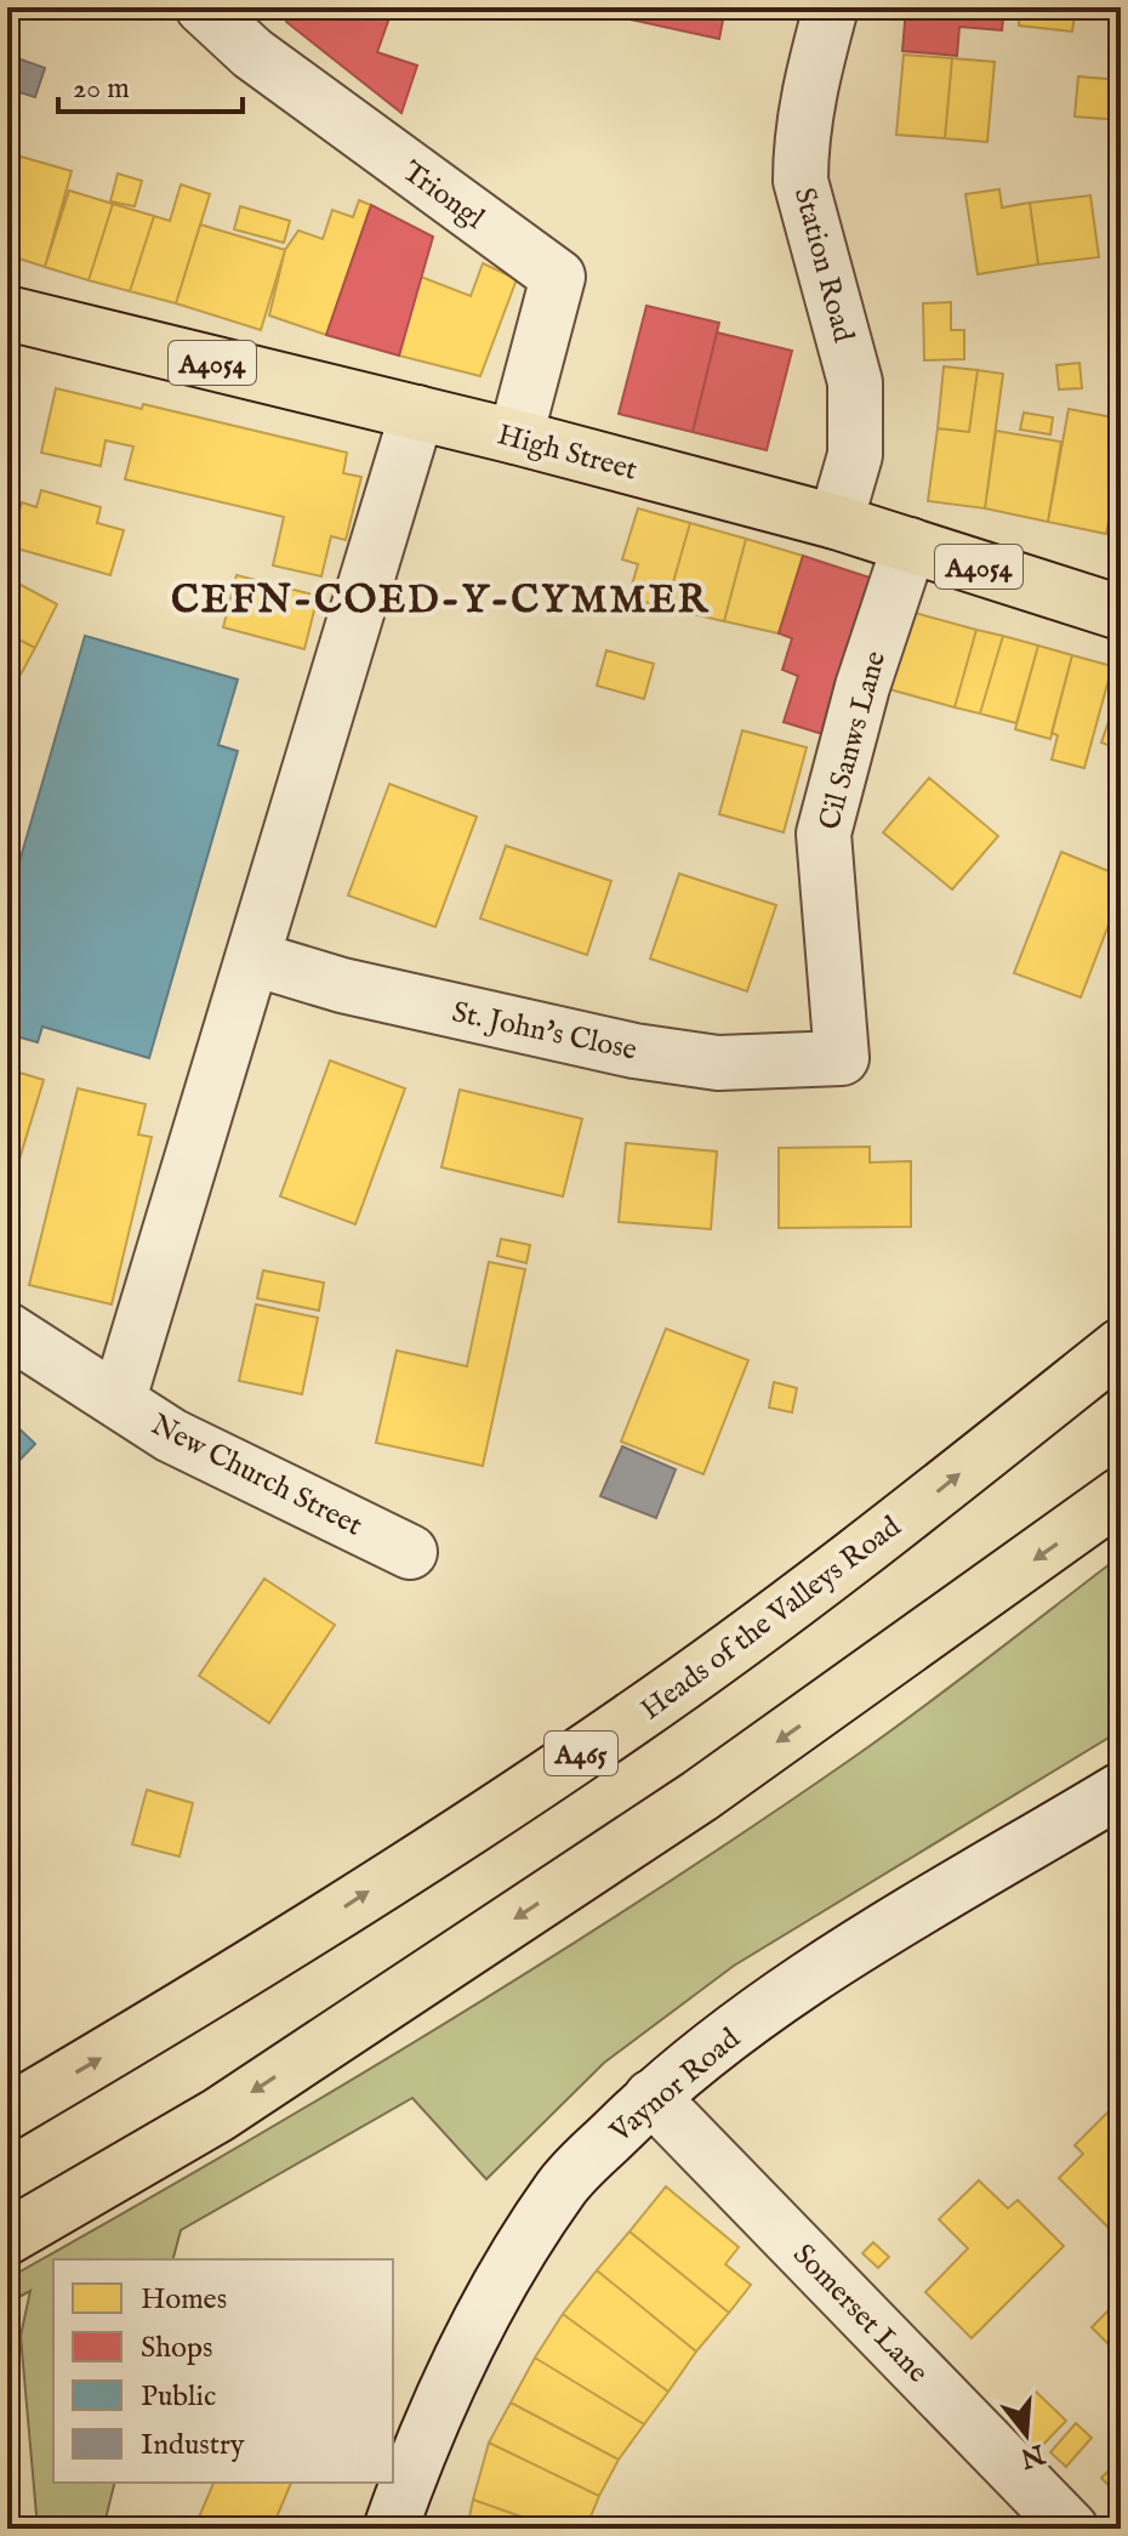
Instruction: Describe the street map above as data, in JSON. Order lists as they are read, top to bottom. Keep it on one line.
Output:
{"streets":{"main road":["A4054","High Street","Heads of the Valleys Road","A465"],"street":["Triongl","Station Road","Cil Sanws Lane","St. John's Close","New Church Street","Vaynor Road","Somerset Lane"]},"crossings":[["Triongl","High Street"],["Station Road","High Street"],["High Street","Cil Sanws Lane"],["Cil Sanws Lane","St. John's Close"],["Vaynor Road","Somerset Lane"]],"districts":["CEFN-COED-Y-CYMMER"],"legend":["Homes","Shops","Public","Industry"],"scale_bar":"20 m","north":"bottom"}
